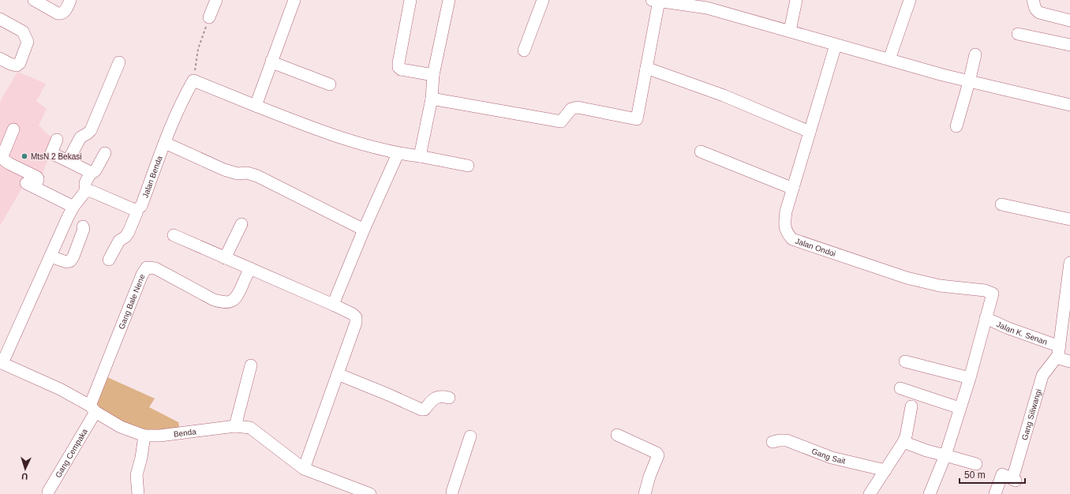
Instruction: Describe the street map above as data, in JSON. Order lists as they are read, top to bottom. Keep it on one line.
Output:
{"streets":{"street":["Jalan Benda","Jalan Ondoi","Gang Bale Nene","Jalan K. Senan","Gang Siliwangi","Benda","Gang Cempaka","Gang Sait"]},"crossings":[["Jalan Ondoi","Jalan K. Senan"],["Gang Bale Nene","Benda"],["Gang Bale Nene","Gang Cempaka"],["Jalan K. Senan","Gang Siliwangi"],["Benda","Gang Cempaka"]],"places":["MtsN 2 Bekasi"],"scale_bar":"50 m","north":"bottom"}
